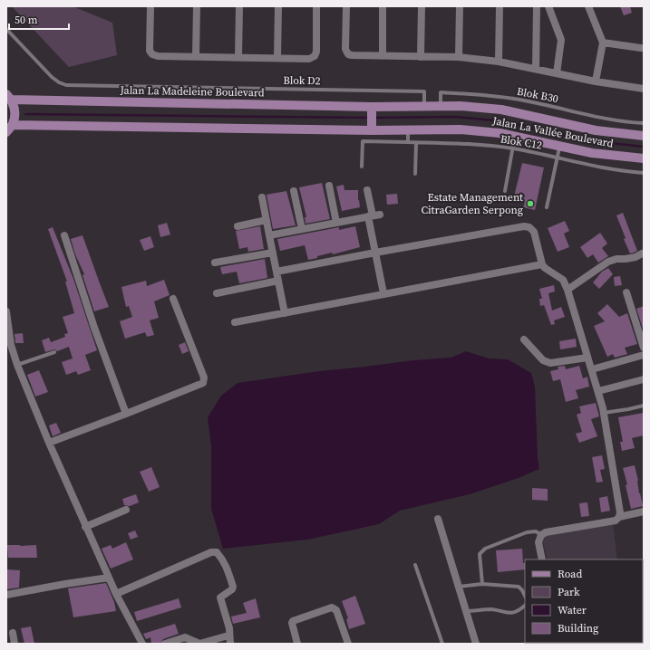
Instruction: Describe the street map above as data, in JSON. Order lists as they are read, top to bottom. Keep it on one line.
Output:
{"streets":{"street":["Jalan La Madeleine Boulevard","Jalan La Vallée Boulevard"],"lane":["Blok D2","Blok B30","Blok C12"]},"crossings":[["Blok D2","Jalan La Vallée Boulevard"],["Jalan La Madeleine Boulevard","Jalan La Vallée Boulevard"],["Blok B30","Jalan La Vallée Boulevard"]],"places":["Estate Management CitraGarden Serpong"],"legend":["Road","Park","Water","Building"],"scale_bar":"50 m"}
